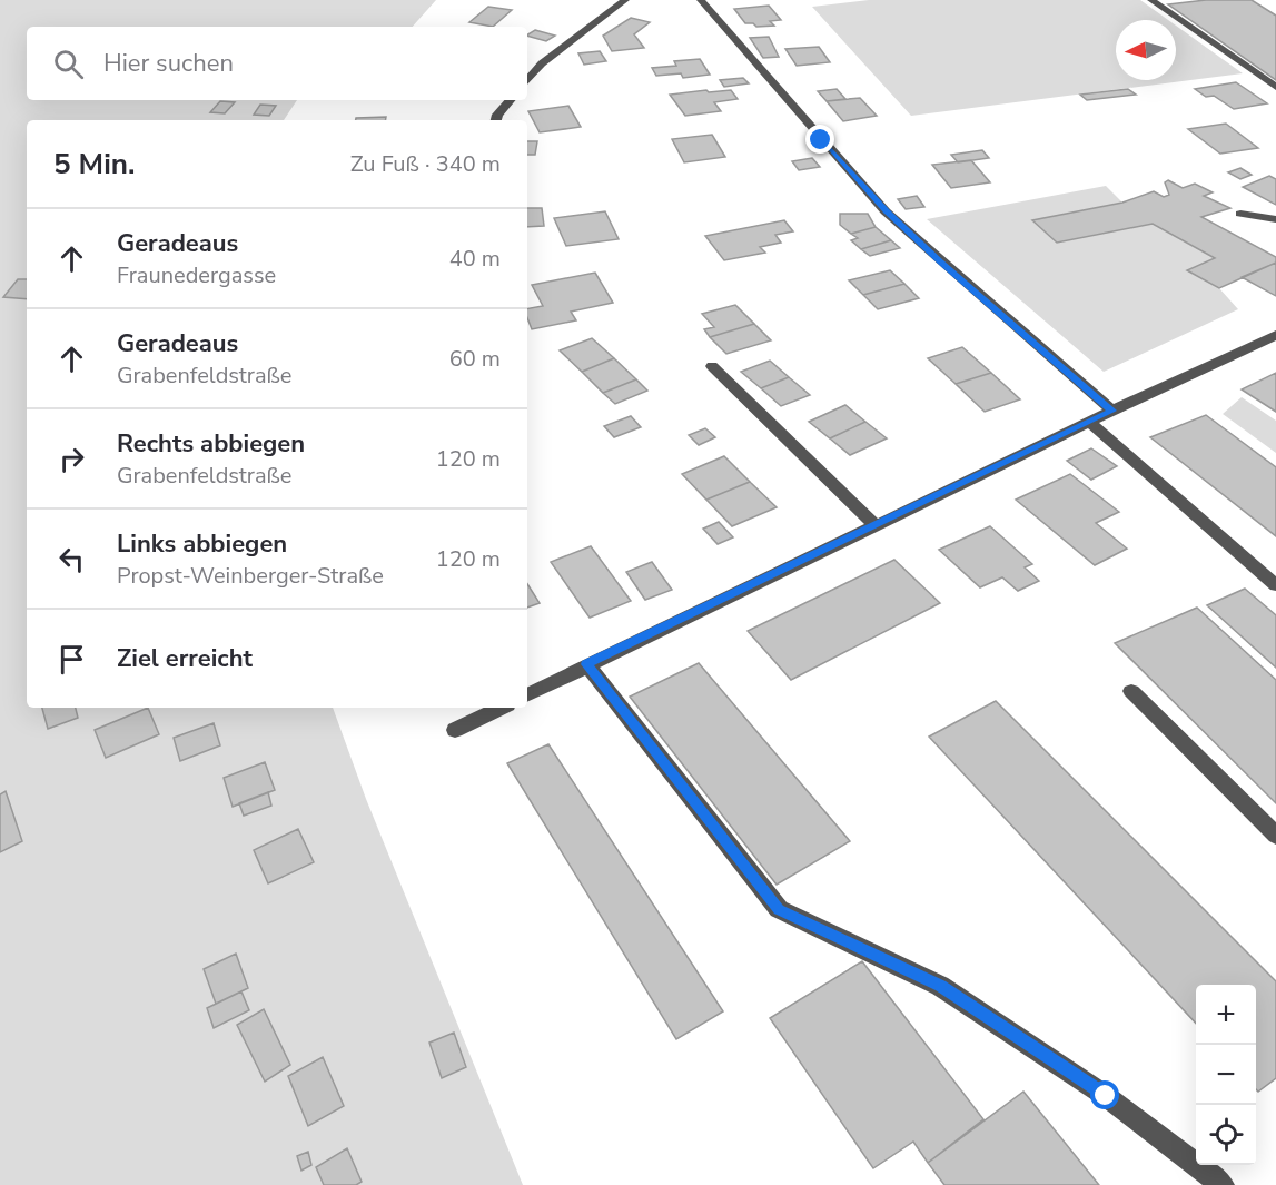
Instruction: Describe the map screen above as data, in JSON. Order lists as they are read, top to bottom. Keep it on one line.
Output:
{"north":"left","page":{"search":"Hier suchen","heading":["5 Min.","Zu Fuß · 340 m"],"list":[["Geradeaus","Fraunedergasse","40 m"],["Geradeaus","Grabenfeldstraße","60 m"],["Rechts abbiegen","Grabenfeldstraße","120 m"],["Links abbiegen","Propst-Weinberger-Straße","120 m"],"Ziel erreicht"],"map_buttons":["+","−"]}}
